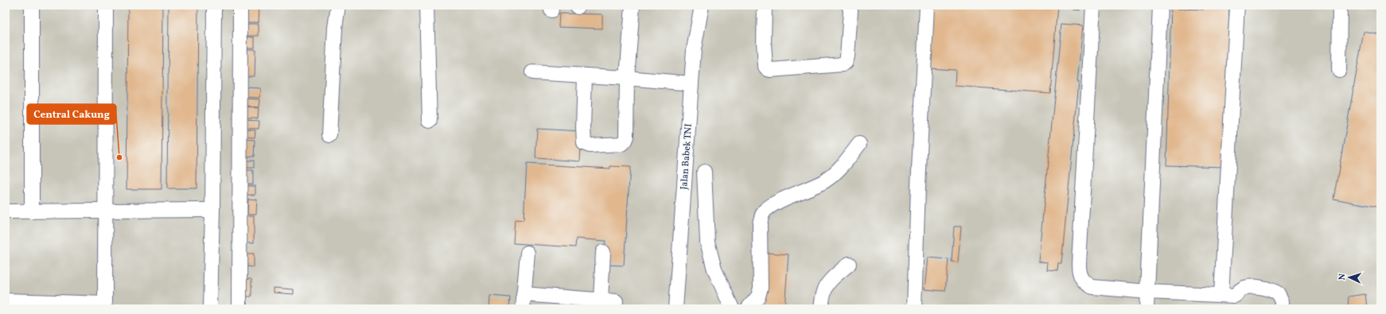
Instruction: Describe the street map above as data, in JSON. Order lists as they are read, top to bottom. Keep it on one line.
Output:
{"streets":{"street":["Jalan Babek TNI"]},"places":["Central Cakung"],"north":"left"}
